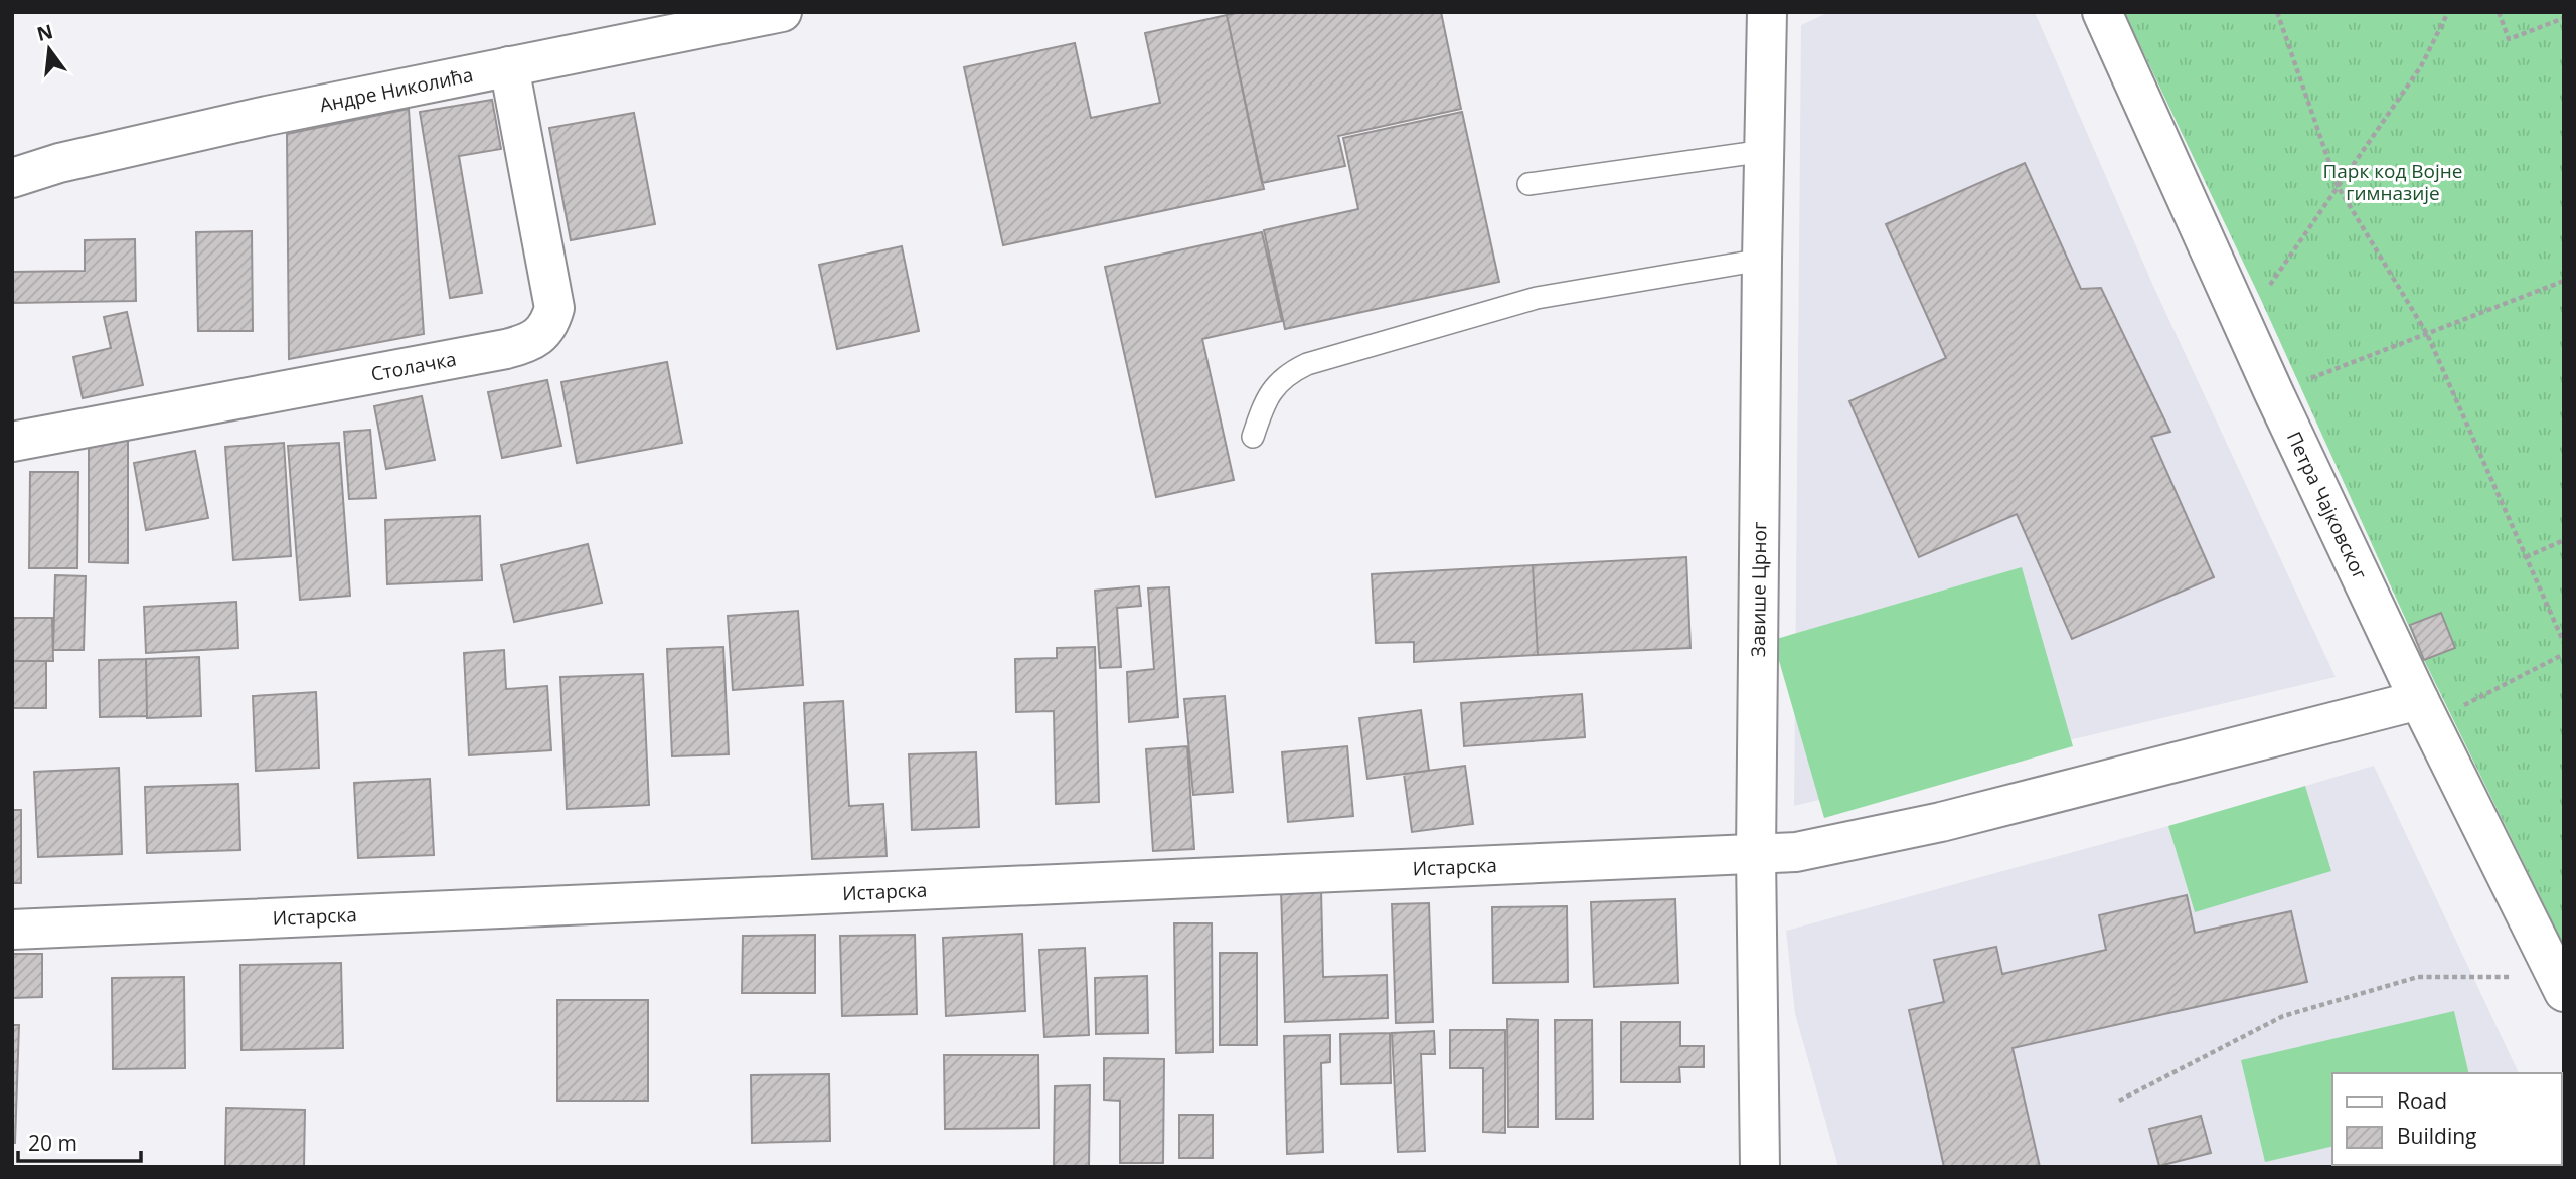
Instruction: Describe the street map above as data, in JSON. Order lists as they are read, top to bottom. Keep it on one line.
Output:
{"streets":{"street":["Андре Николића","Столачка","Петра Чајковског","Завише Црног","Истарска"]},"crossings":[["Андре Николића","Столачка"],["Петра Чајковског","Истарска"],["Завише Црног","Истарска"]],"parks":["Парк код Војне гимназије"],"legend":["Road","Building"],"scale_bar":"20 m","north":"top"}
